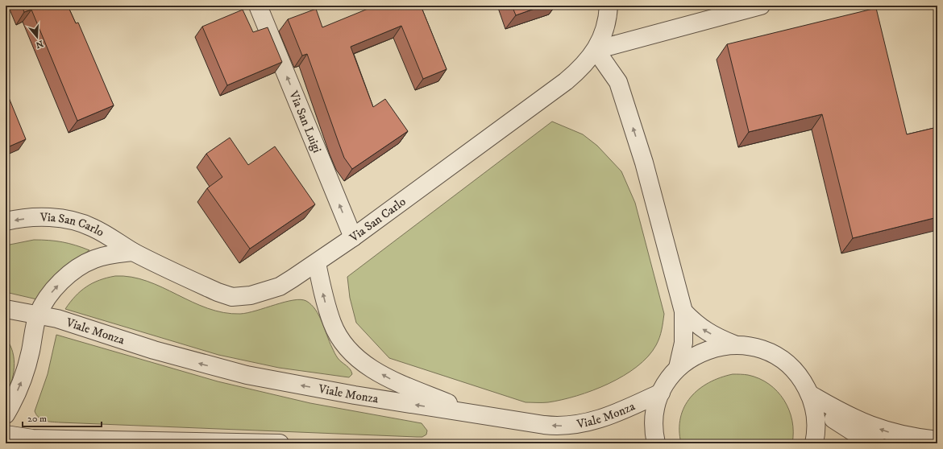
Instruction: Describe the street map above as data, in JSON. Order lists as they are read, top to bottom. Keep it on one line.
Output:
{"streets":{"street":["Via San Luigi","Via San Carlo","Viale Monza"]},"crossings":[["Via San Luigi","Via San Carlo"],["Via San Carlo","Viale Monza"]],"one_way":["Via San Luigi"],"scale_bar":"20 m","north":"bottom"}
